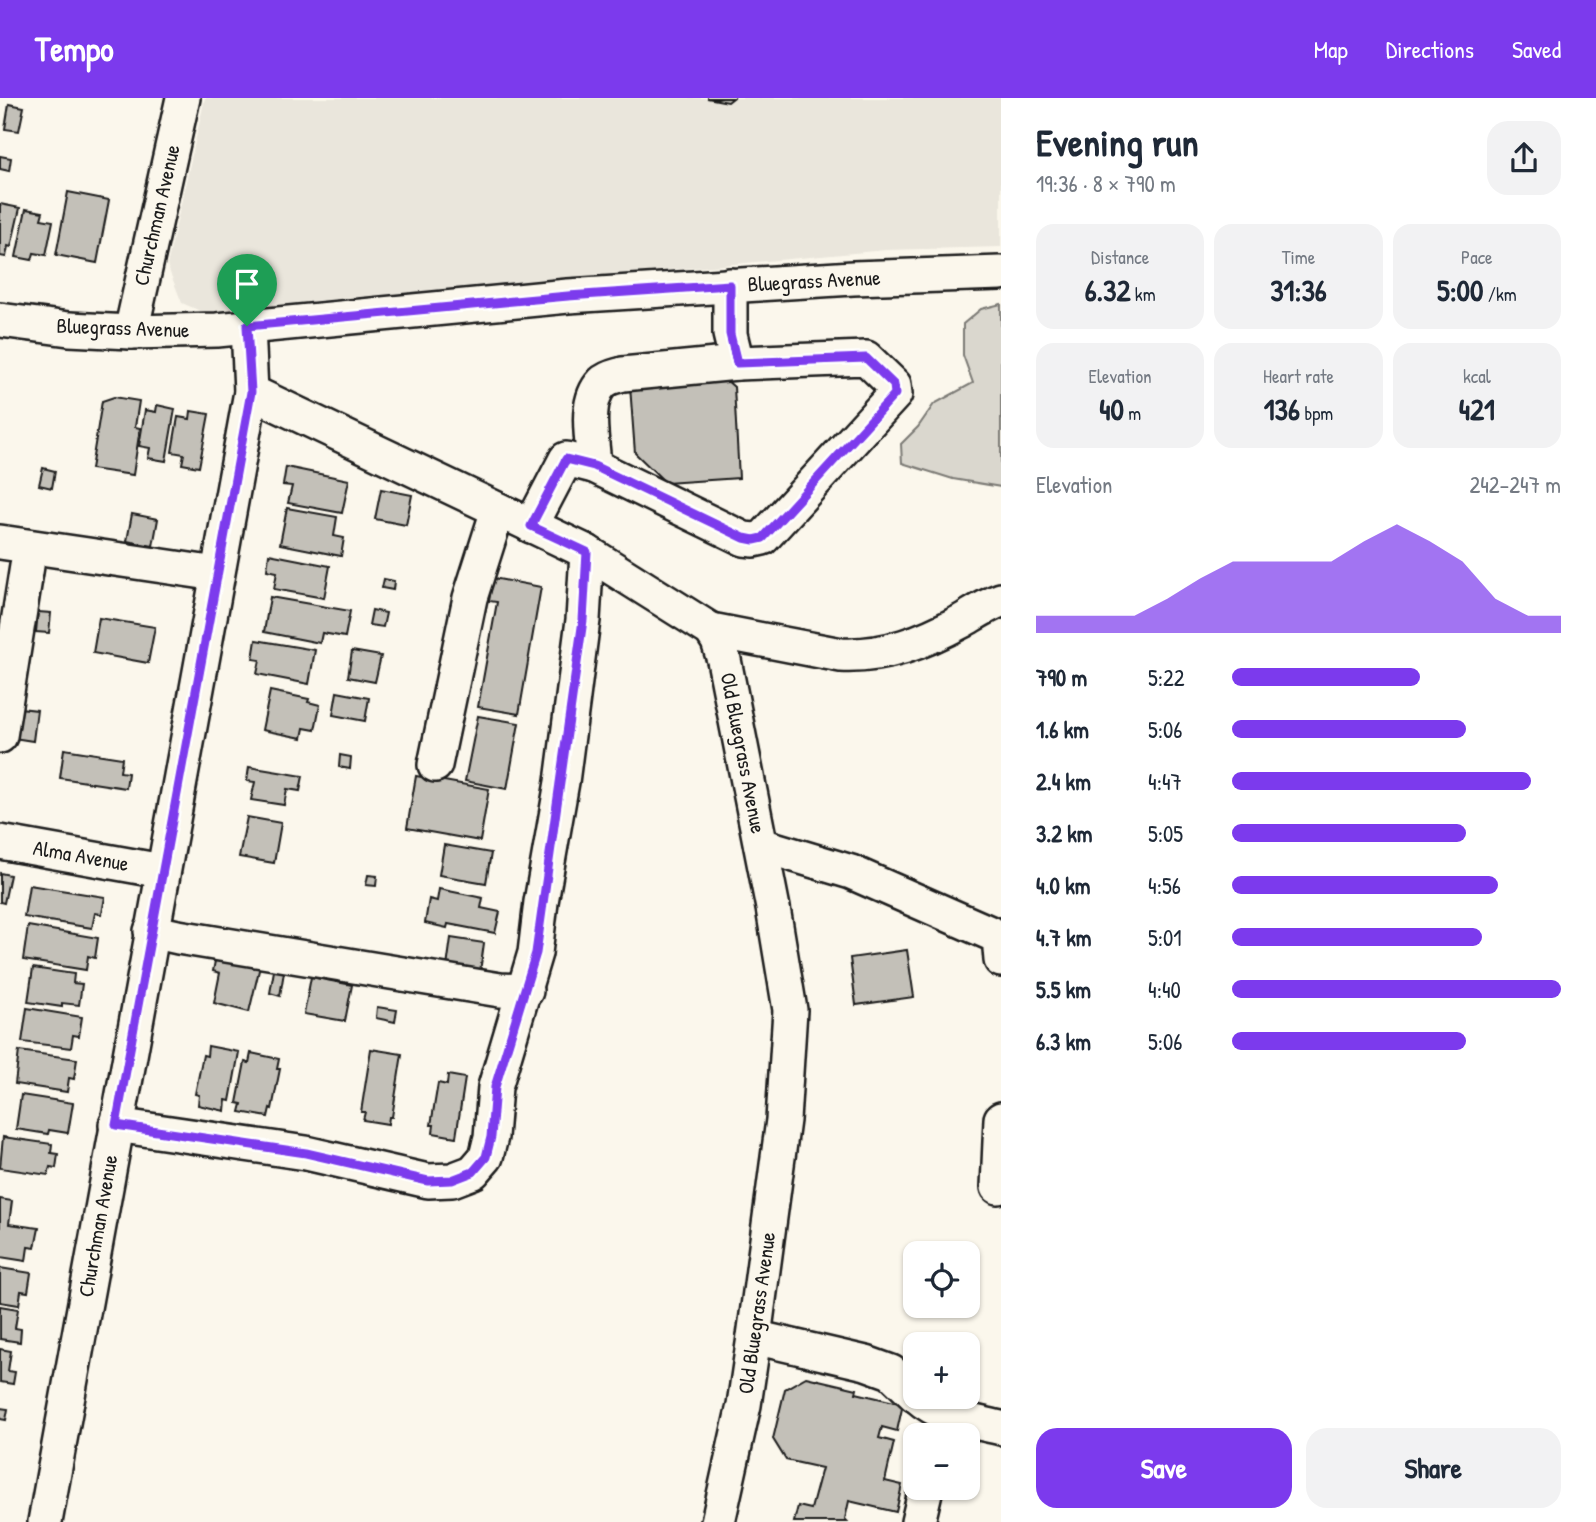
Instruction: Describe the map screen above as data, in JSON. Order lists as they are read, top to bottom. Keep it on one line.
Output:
{"streets":{"street":["Churchman Avenue","Bluegrass Avenue","Old Bluegrass Avenue","Alma Avenue"]},"crossings":[["Churchman Avenue","Bluegrass Avenue"],["Churchman Avenue","Alma Avenue"]],"page":{"header":"Tempo","nav":["Map","Directions","Saved"],"heading":["Evening run","19:36 · 8 × 790 m"],"stats":[["Distance","6.32 km"],["Time","31:36"],["Pace","5:00 /km"],["Elevation","40 m"],["Heart rate","136 bpm"],["kcal","421"]],"chart":["Elevation","242–247 m"],"list":[{"name":"790 m","note":"5:22"},{"name":"1.6 km","note":"5:06"},{"name":"2.4 km","note":"4:47"},{"name":"3.2 km","note":"5:05"},{"name":"4.0 km","note":"4:56"},{"name":"4.7 km","note":"5:01"},{"name":"5.5 km","note":"4:40"},{"name":"6.3 km","note":"5:06"}],"map_buttons":["+","−"],"buttons":["Save","Share"]}}
